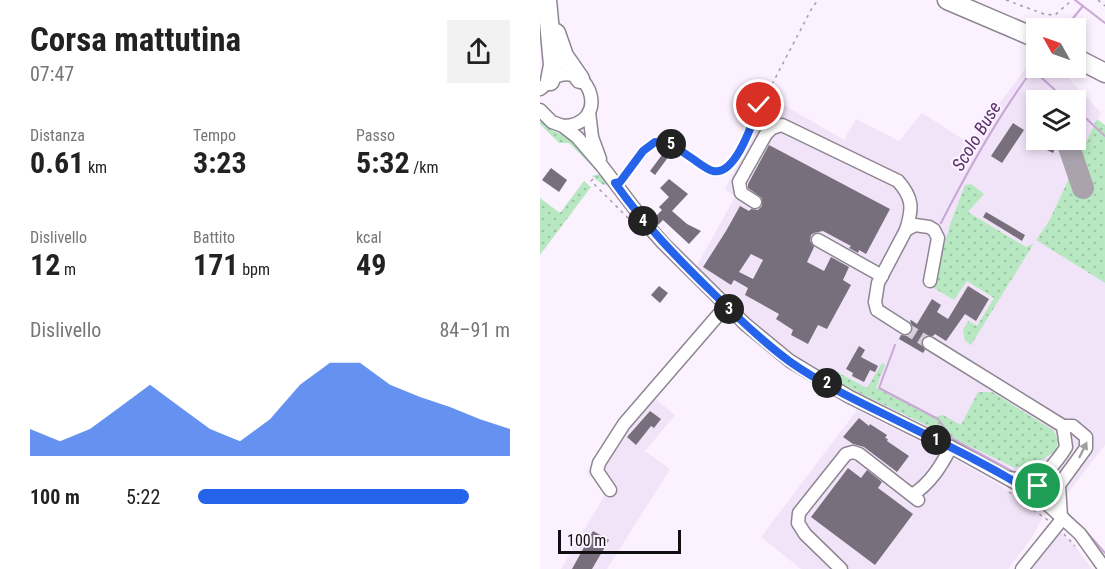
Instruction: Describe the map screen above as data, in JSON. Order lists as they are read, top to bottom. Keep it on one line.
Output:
{"water":["Scolo Buse"],"scale_bar":"100 m","north":"top left","page":{"heading":["Corsa mattutina","07:47"],"stats":[["Distanza","0.61 km"],["Tempo","3:23"],["Passo","5:32 /km"],["Dislivello","12 m"],["Battito","171 bpm"],["kcal","49"]],"pins":["5","4","3","2","1"],"chart":["Dislivello","84–91 m"],"list":[{"name":"100 m","note":"5:22"}],"scale":"100 m"}}
